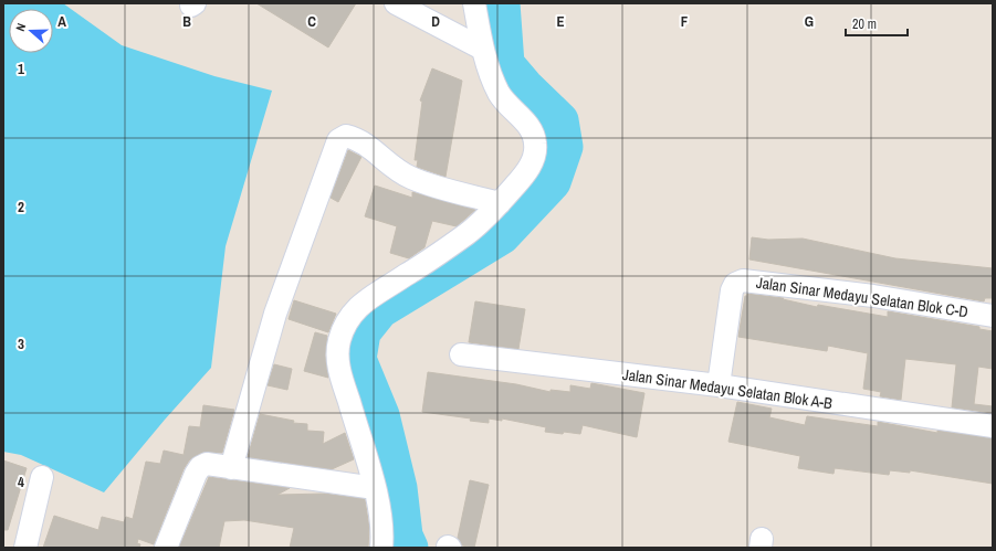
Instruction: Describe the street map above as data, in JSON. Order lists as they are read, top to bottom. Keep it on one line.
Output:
{"streets":{"street":["Jalan Sinar Medayu Selatan Blok C-D","Jalan Sinar Medayu Selatan Blok A-B"]},"crossings":[["Jalan Sinar Medayu Selatan Blok C-D","Jalan Sinar Medayu Selatan Blok A-B"]],"scale_bar":"20 m","north":"left","grid":{"columns":["A","B","C","D","E","F","G"],"rows":["1","2","3","4"]}}
